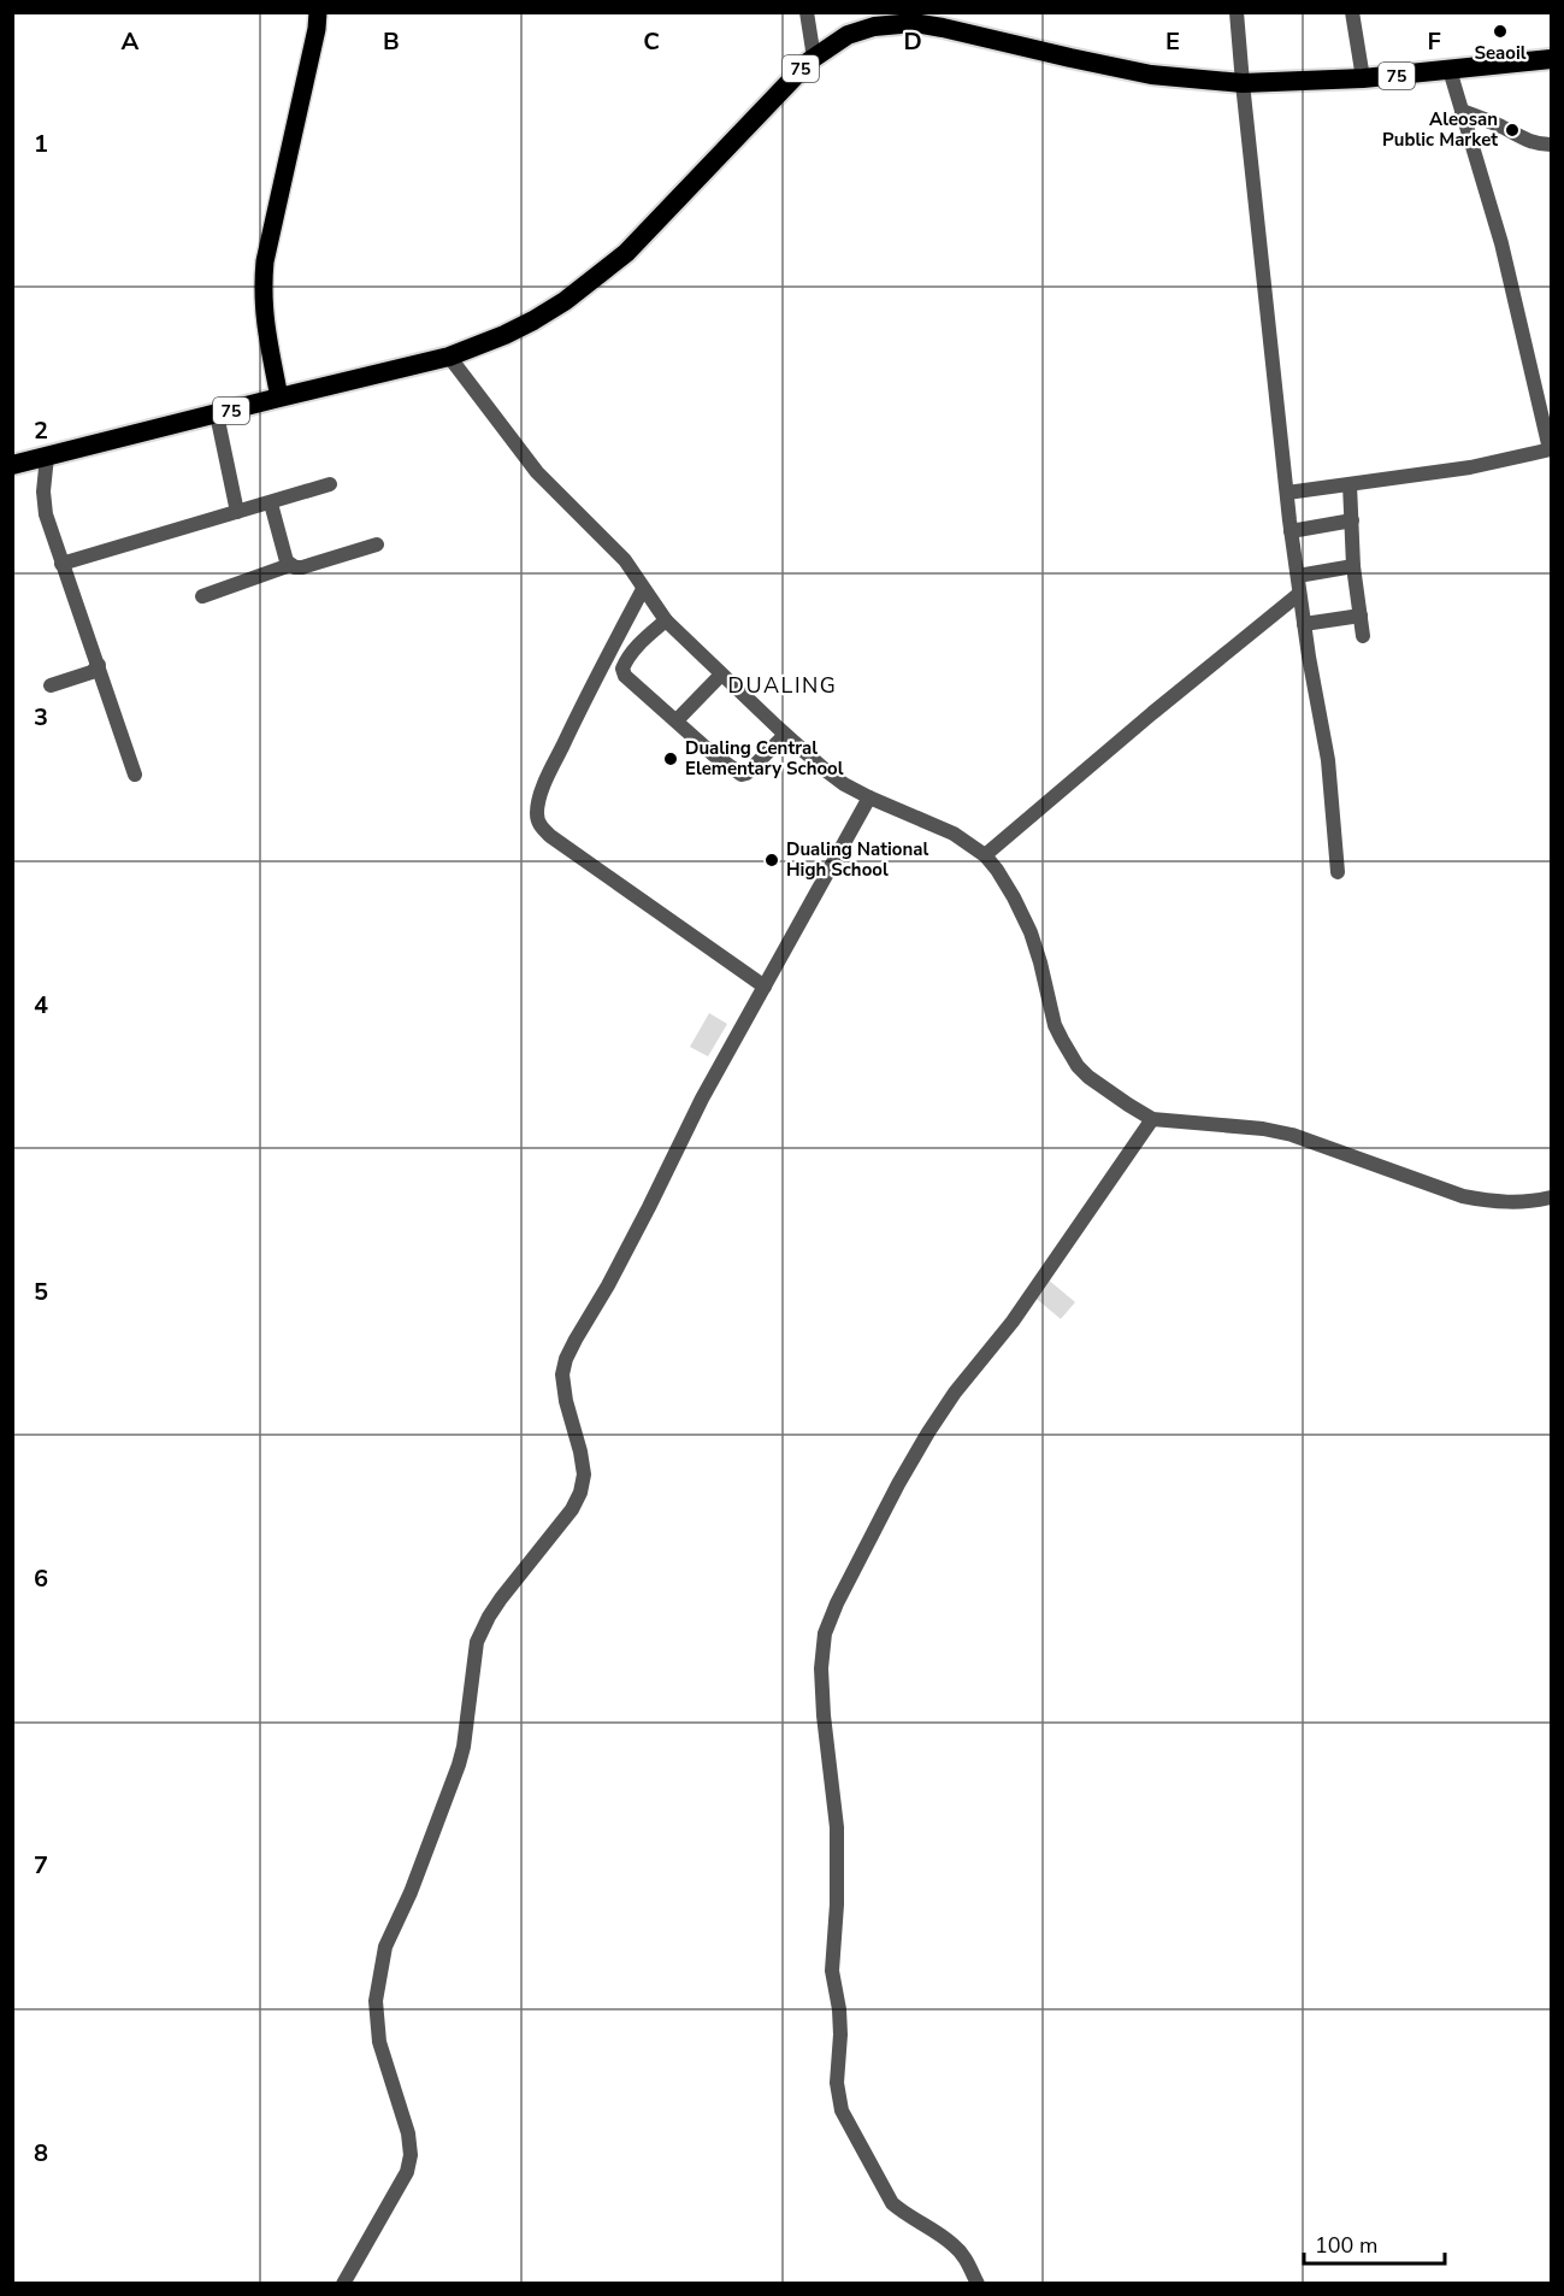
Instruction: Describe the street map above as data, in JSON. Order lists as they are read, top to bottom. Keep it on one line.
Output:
{"streets":{"highway":["75"]},"districts":["DUALING"],"places":["Seaoil","Aleosan Public Market","Dualing Central Elementary School","Dualing National High School"],"scale_bar":"100 m","grid":{"columns":["A","B","C","D","E","F"],"rows":["1","2","3","4","5","6","7","8"]}}
